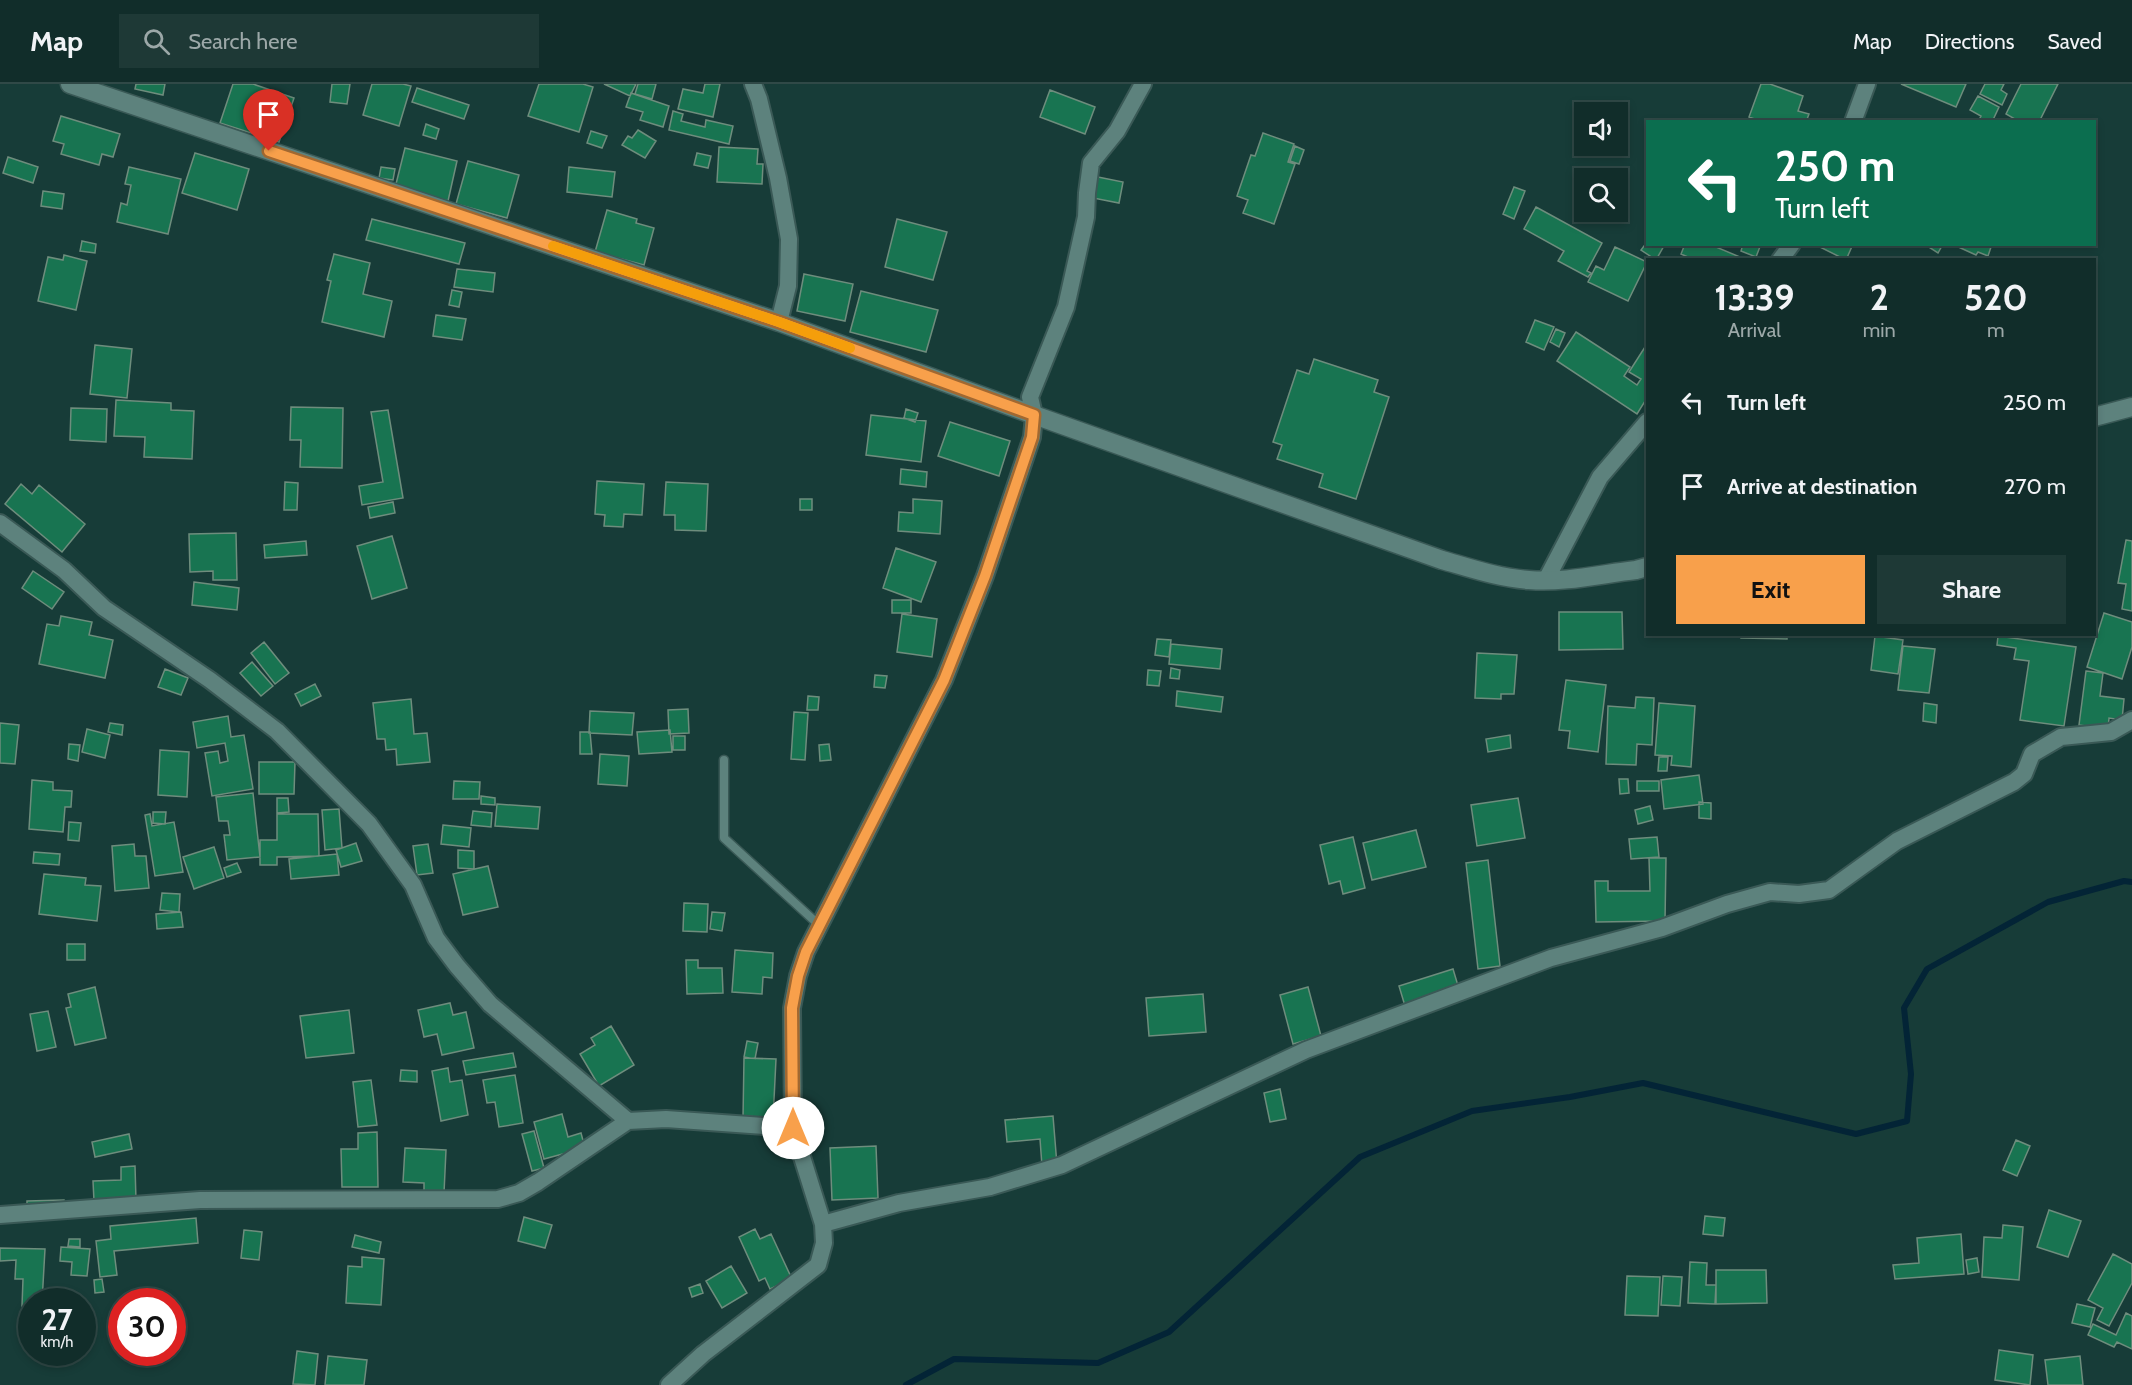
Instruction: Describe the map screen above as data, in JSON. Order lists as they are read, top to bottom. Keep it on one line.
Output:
{"page":{"header":"Map","search":"Search here","nav":["Map","Directions","Saved"],"turn":["250 m","Turn left"],"eta":["13:39","Arrival","2","min","520","m"],"list":[{"name":"Turn left","value":"250 m"},{"name":"Arrive at destination","value":"270 m"}],"buttons":["Exit","Share"],"speed":"27 km/h","limit":"30"}}
